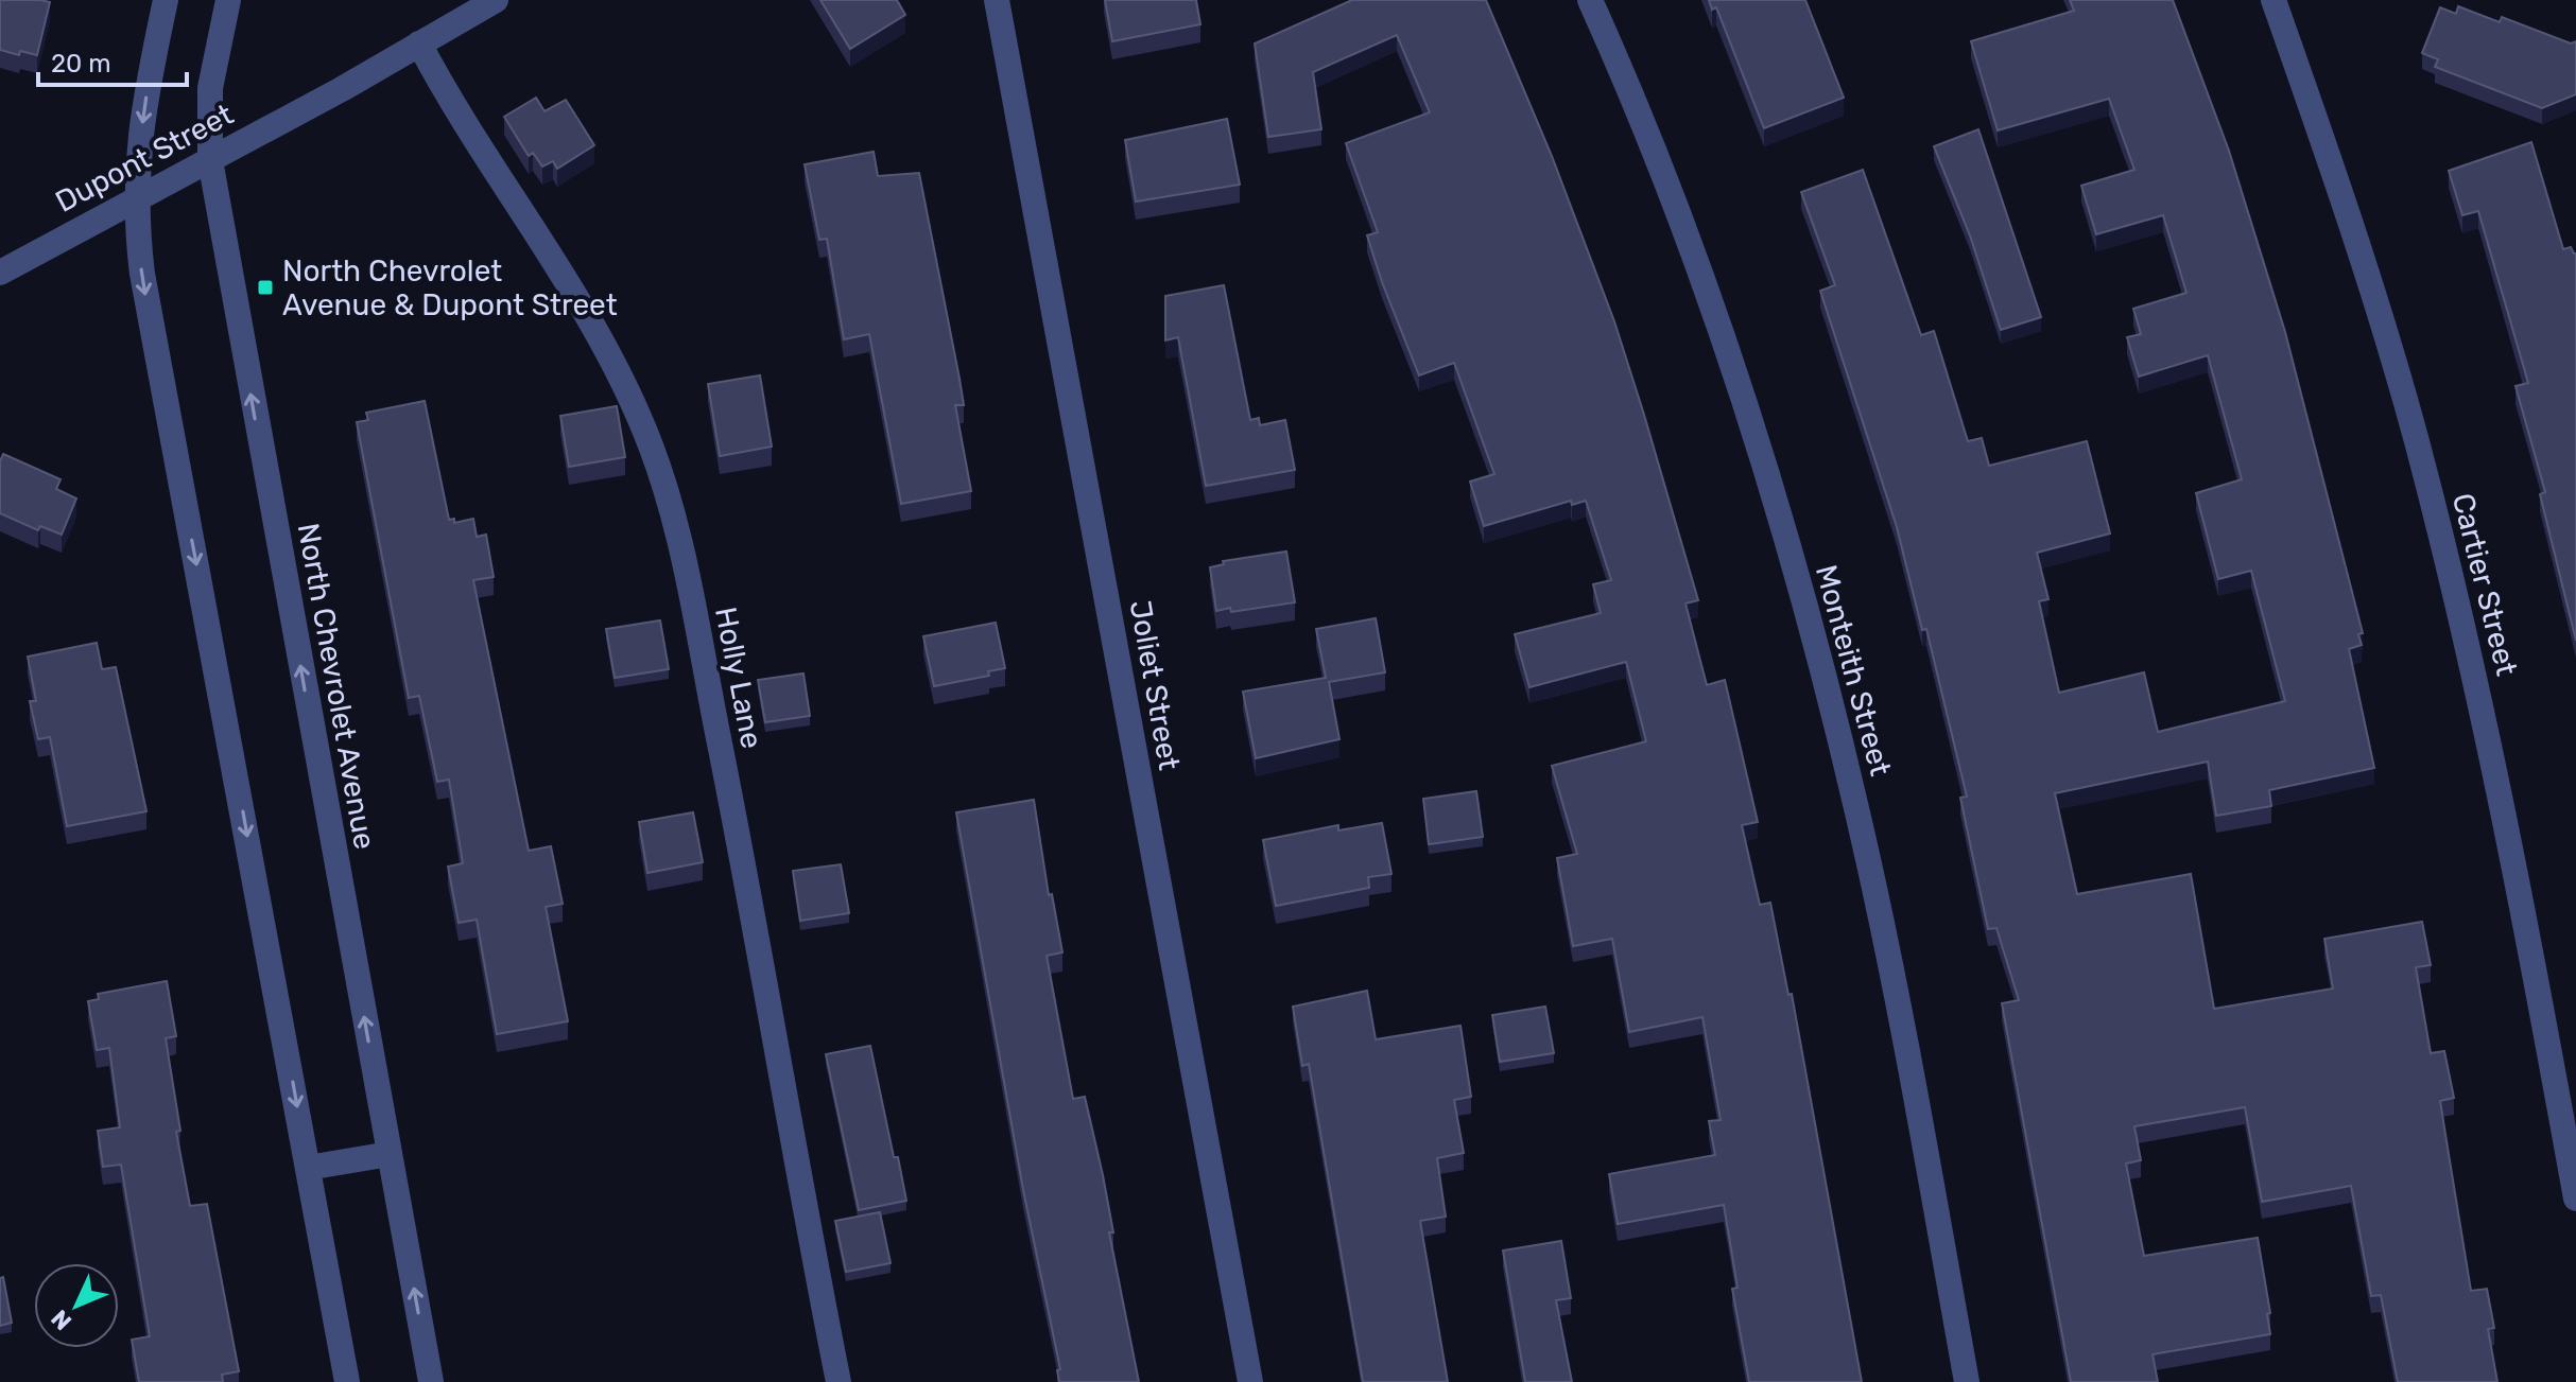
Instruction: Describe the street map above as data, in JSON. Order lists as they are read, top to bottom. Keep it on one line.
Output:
{"streets":{"street":["Dupont Street","Cartier Street","Monteith Street","Holly Lane","Joliet Street","North Chevrolet Avenue"]},"crossings":[["Dupont Street","Holly Lane"],["Dupont Street","North Chevrolet Avenue"]],"places":{"transit":["North Chevrolet Avenue & Dupont Street"]},"scale_bar":"20 m","north":"bottom left"}
